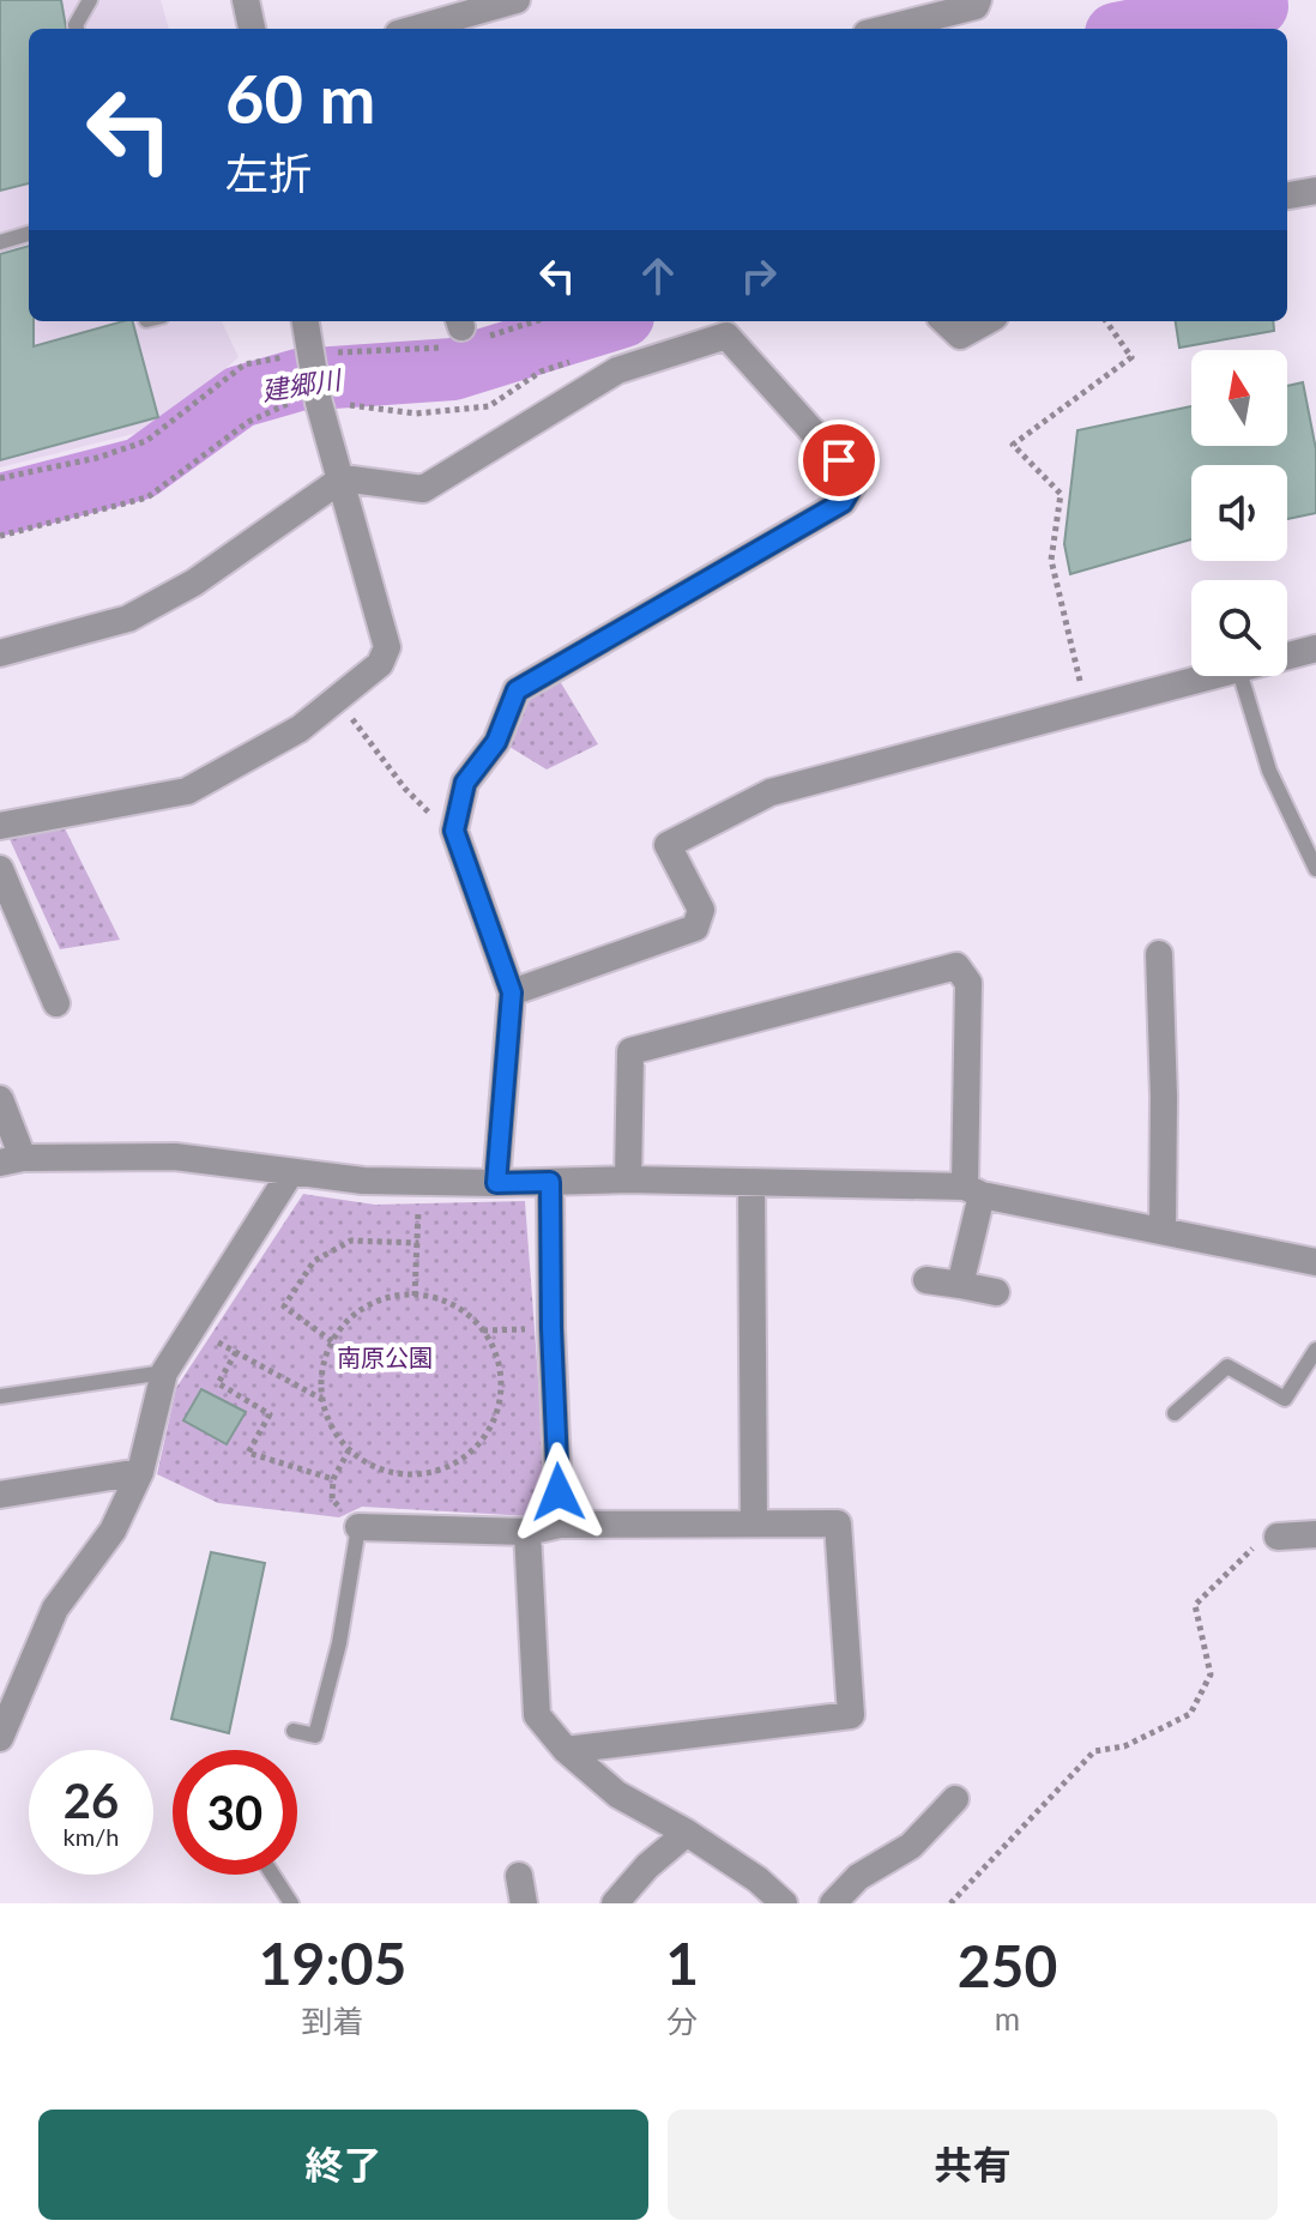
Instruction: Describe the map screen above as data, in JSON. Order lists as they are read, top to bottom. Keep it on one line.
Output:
{"water":["建郷川"],"parks":["南原公園"],"north":"top","page":{"turn":["60 m","左折"],"speed":"26 km/h","limit":"30","eta":["19:05","到着","1","分","250","m"],"buttons":["終了","共有"]}}
